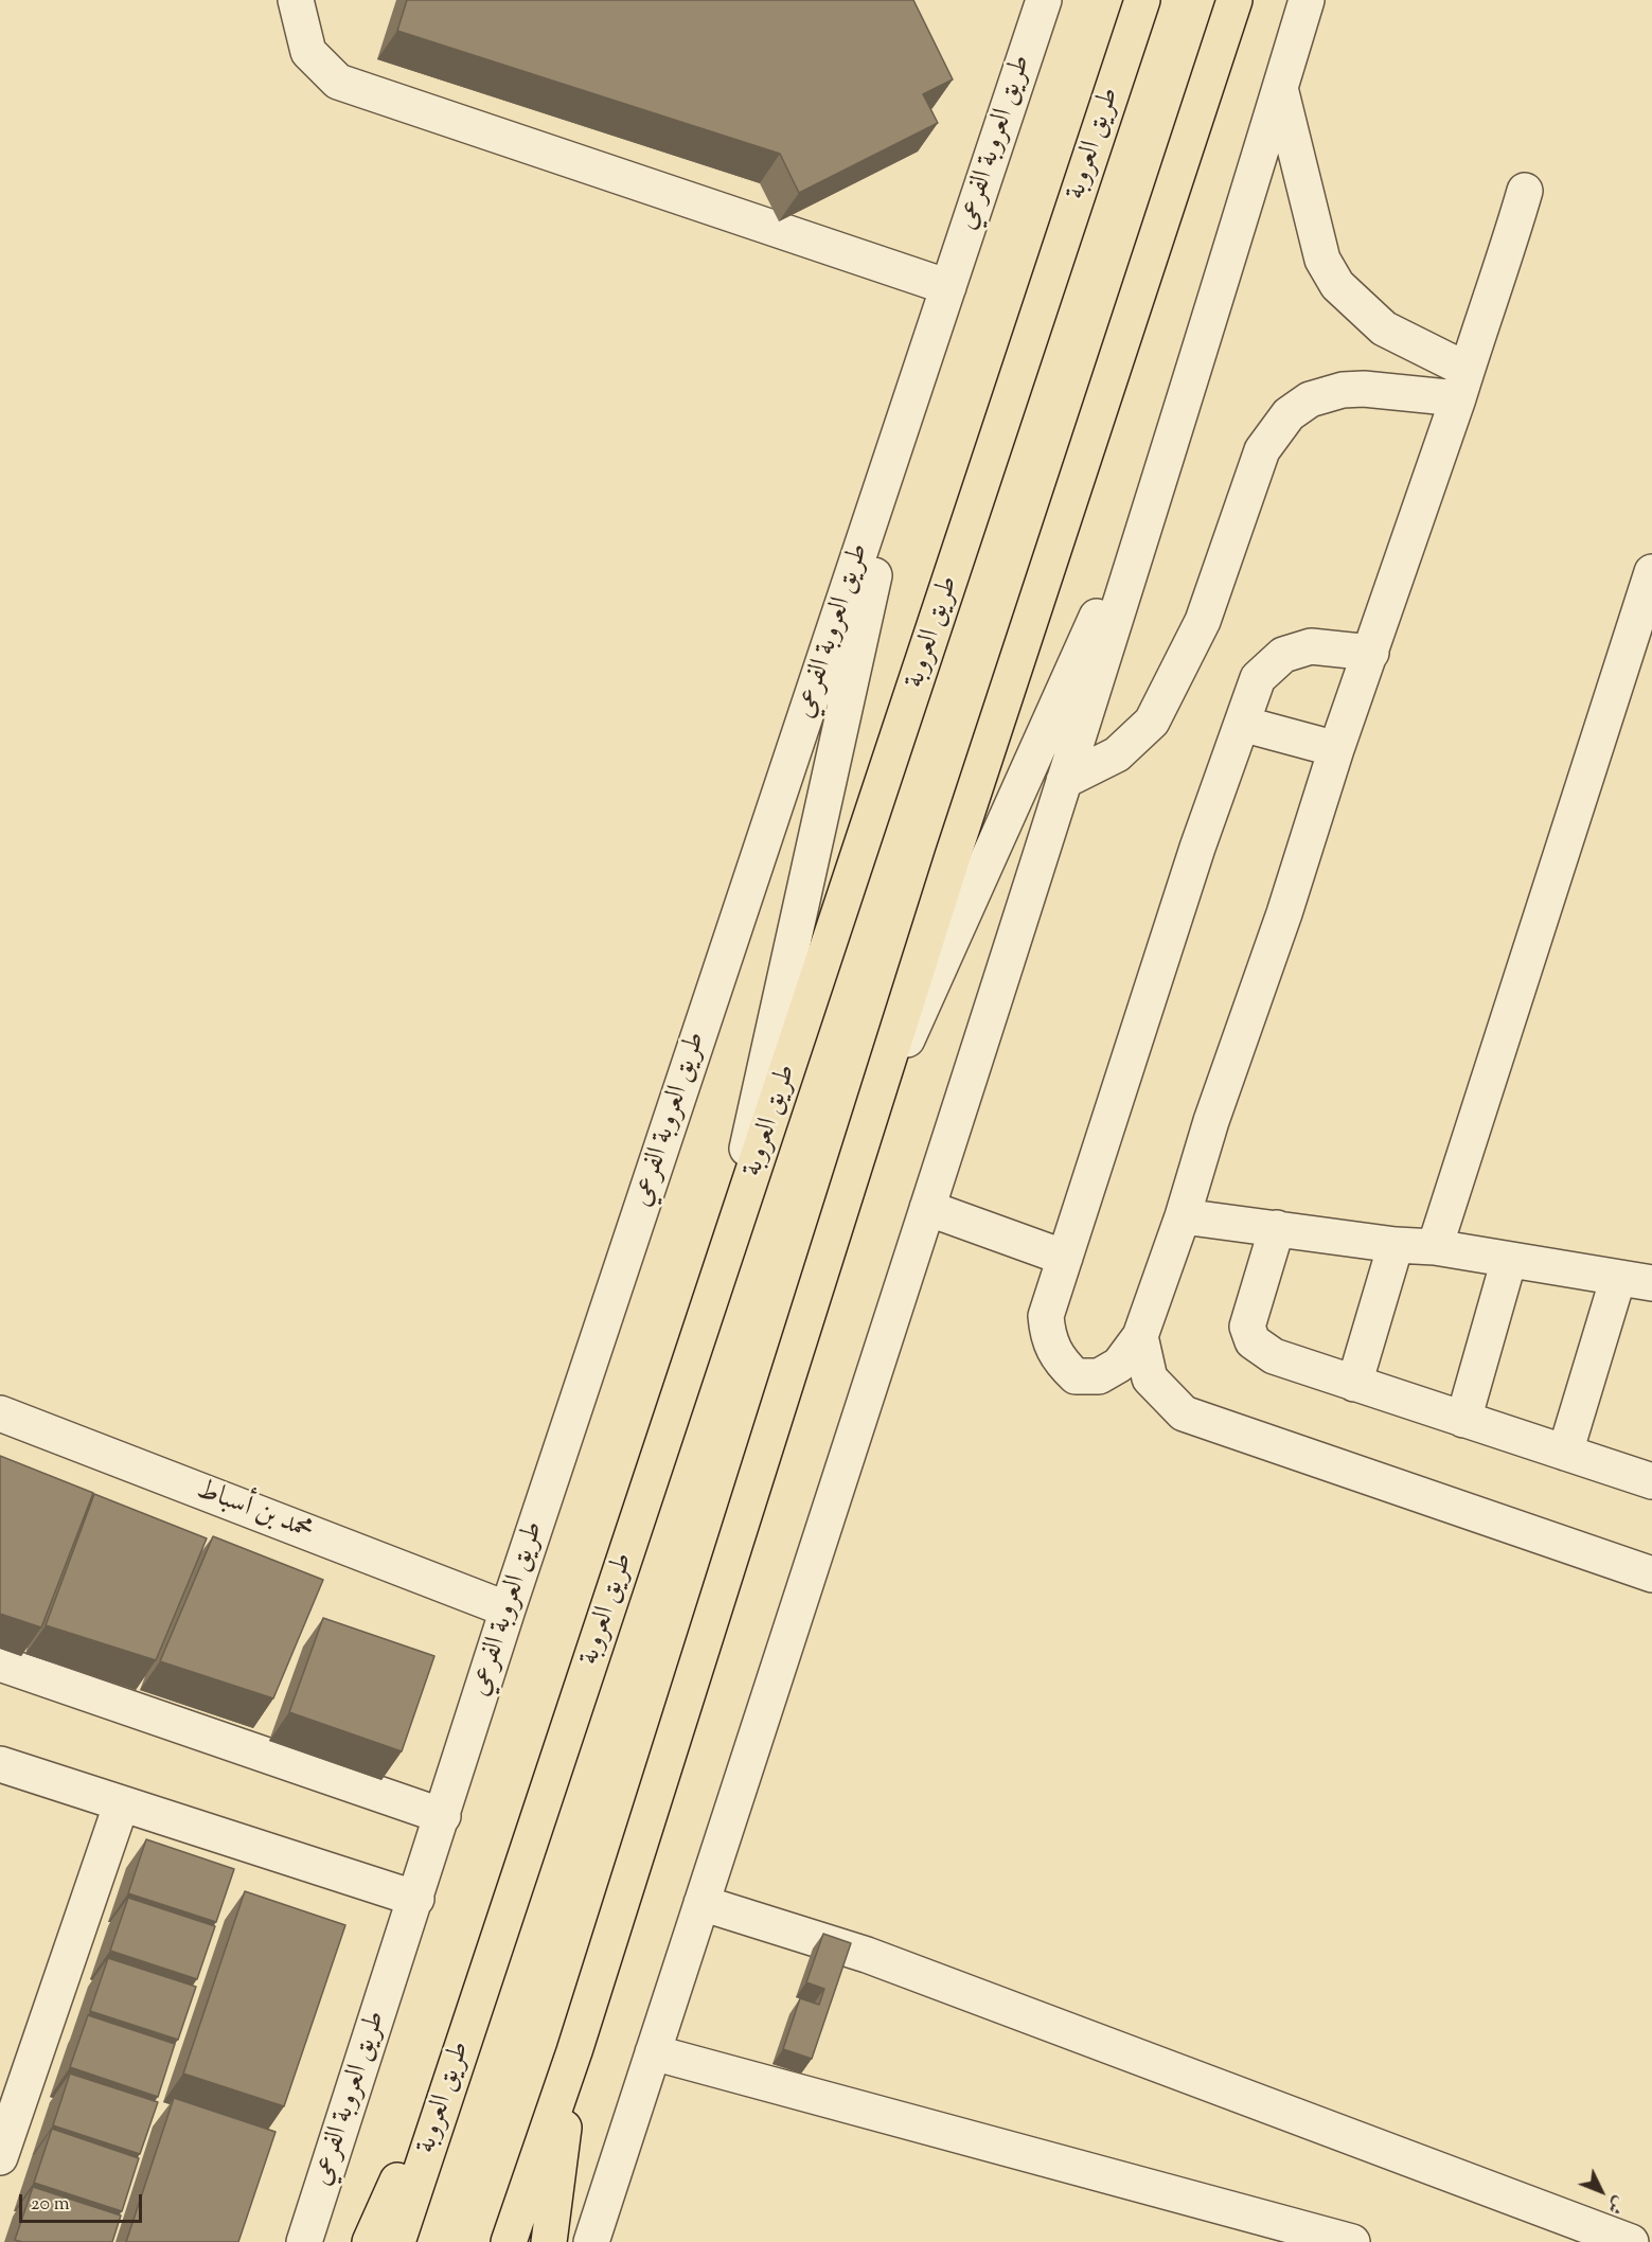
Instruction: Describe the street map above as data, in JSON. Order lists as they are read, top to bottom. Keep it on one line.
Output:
{"streets":{"main road":["طريق العروبة"],"street":["طريق العروبة الفرعي","محمد بن أسباط"]},"crossings":[["طريق العروبة الفرعي","محمد بن أسباط"]],"scale_bar":"20 m","north":"bottom right"}
